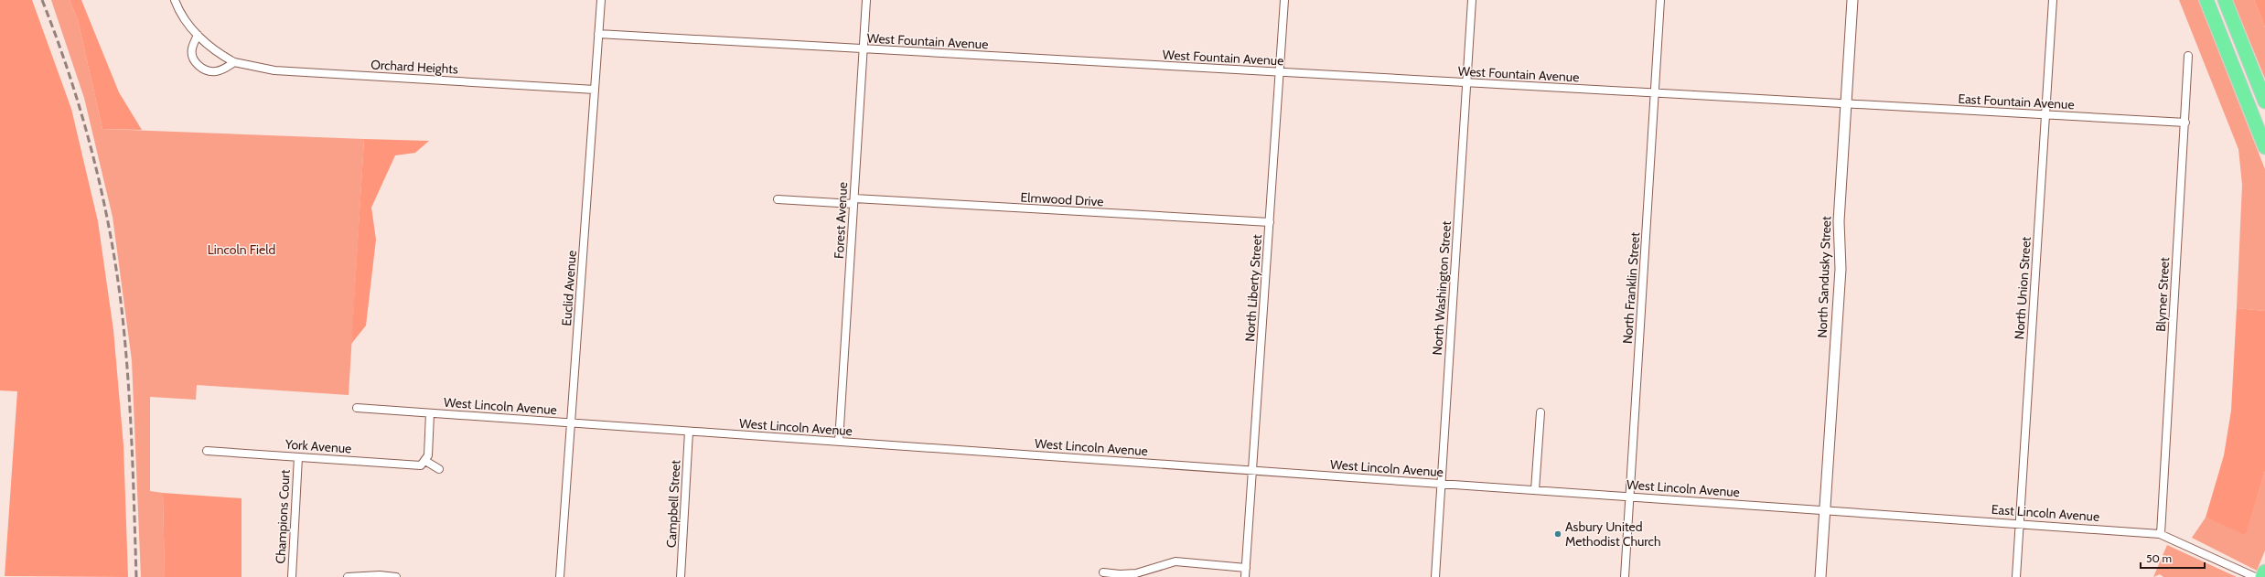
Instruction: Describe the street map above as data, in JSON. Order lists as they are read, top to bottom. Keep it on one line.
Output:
{"streets":{"street":["West Fountain Avenue","Orchard Heights","East Fountain Avenue","Elmwood Drive","Forest Avenue","North Sandusky Street","Euclid Avenue","North Liberty Street","North Washington Street","North Franklin Street","North Union Street","Blymer Street","West Lincoln Avenue","York Avenue","Campbell Street","East Lincoln Avenue","Champions Court"]},"crossings":[["West Fountain Avenue","East Fountain Avenue"],["West Fountain Avenue","Forest Avenue"],["West Fountain Avenue","North Sandusky Street"],["West Fountain Avenue","Euclid Avenue"],["West Fountain Avenue","North Liberty Street"],["West Fountain Avenue","North Washington Street"],["West Fountain Avenue","North Franklin Street"],["Orchard Heights","Euclid Avenue"],["East Fountain Avenue","North Sandusky Street"],["East Fountain Avenue","North Union Street"],["East Fountain Avenue","Blymer Street"],["Elmwood Drive","Forest Avenue"],["Elmwood Drive","North Liberty Street"],["Forest Avenue","West Lincoln Avenue"],["North Sandusky Street","West Lincoln Avenue"],["North Sandusky Street","East Lincoln Avenue"],["Euclid Avenue","West Lincoln Avenue"],["North Liberty Street","West Lincoln Avenue"],["North Washington Street","West Lincoln Avenue"],["North Franklin Street","West Lincoln Avenue"],["North Union Street","East Lincoln Avenue"],["Blymer Street","East Lincoln Avenue"],["West Lincoln Avenue","Campbell Street"],["West Lincoln Avenue","East Lincoln Avenue"],["York Avenue","Champions Court"]],"parks":["Lincoln Field"],"places":["Asbury United Methodist Church"],"scale_bar":"50 m"}
